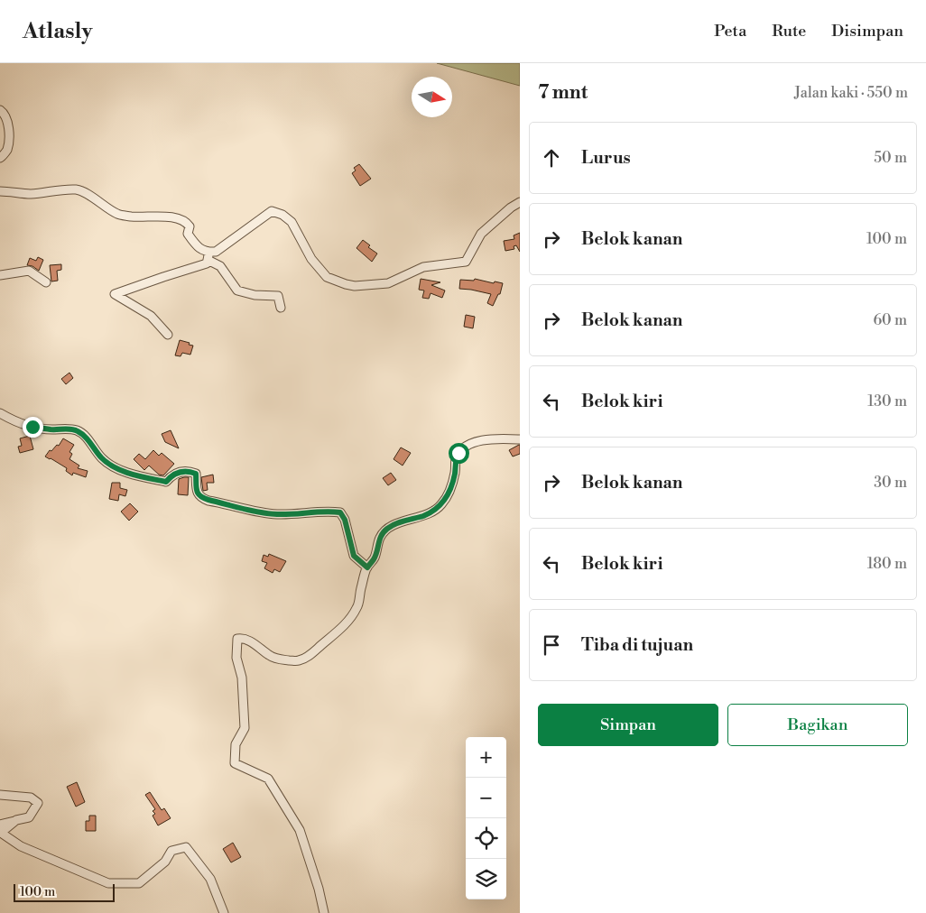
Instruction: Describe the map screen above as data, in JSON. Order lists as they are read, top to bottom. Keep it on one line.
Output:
{"scale_bar":"100 m","north":"right","page":{"header":"Atlasly","nav":["Peta","Rute","Disimpan"],"heading":["7 mnt","Jalan kaki · 550 m"],"list":[["Lurus","50 m"],["Belok kanan","100 m"],["Belok kanan","60 m"],["Belok kiri","130 m"],["Belok kanan","30 m"],["Belok kiri","180 m"],"Tiba di tujuan"],"buttons":["Simpan","Bagikan"],"map_buttons":["+","−"],"scale":"100 m"}}
